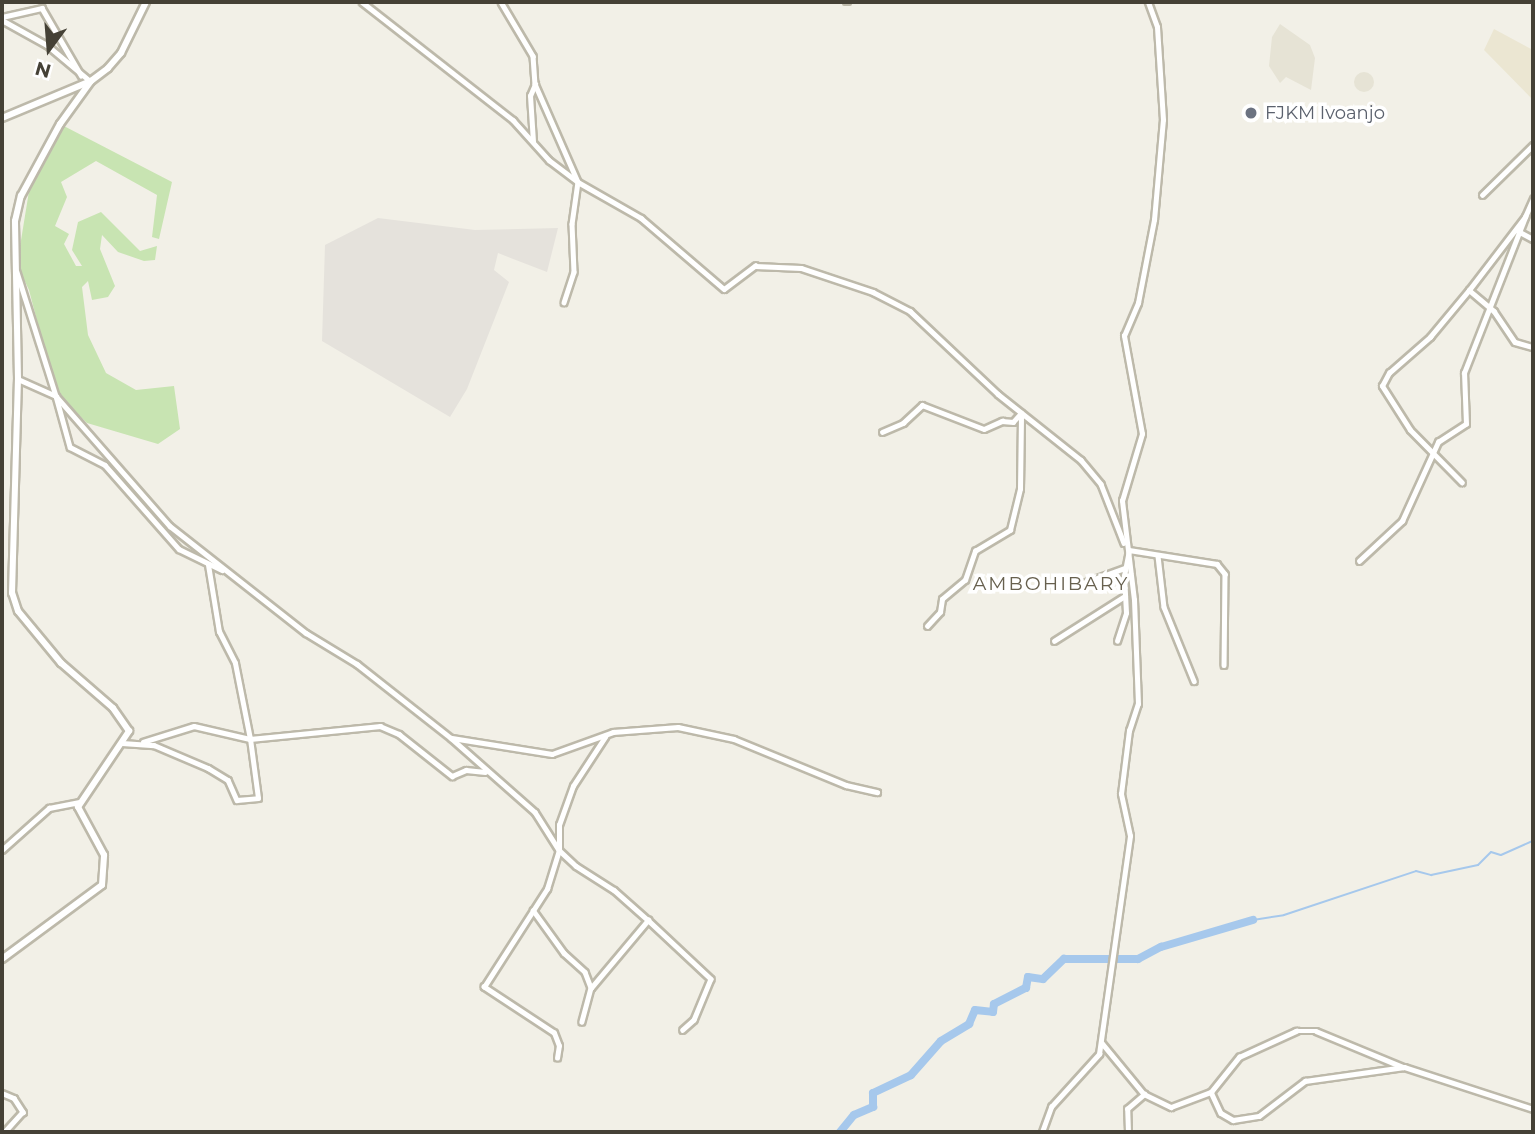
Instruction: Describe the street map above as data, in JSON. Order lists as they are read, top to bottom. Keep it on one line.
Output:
{"districts":["AMBOHIBARY"],"places":["FJKM Ivoanjo"],"north":"bottom"}
